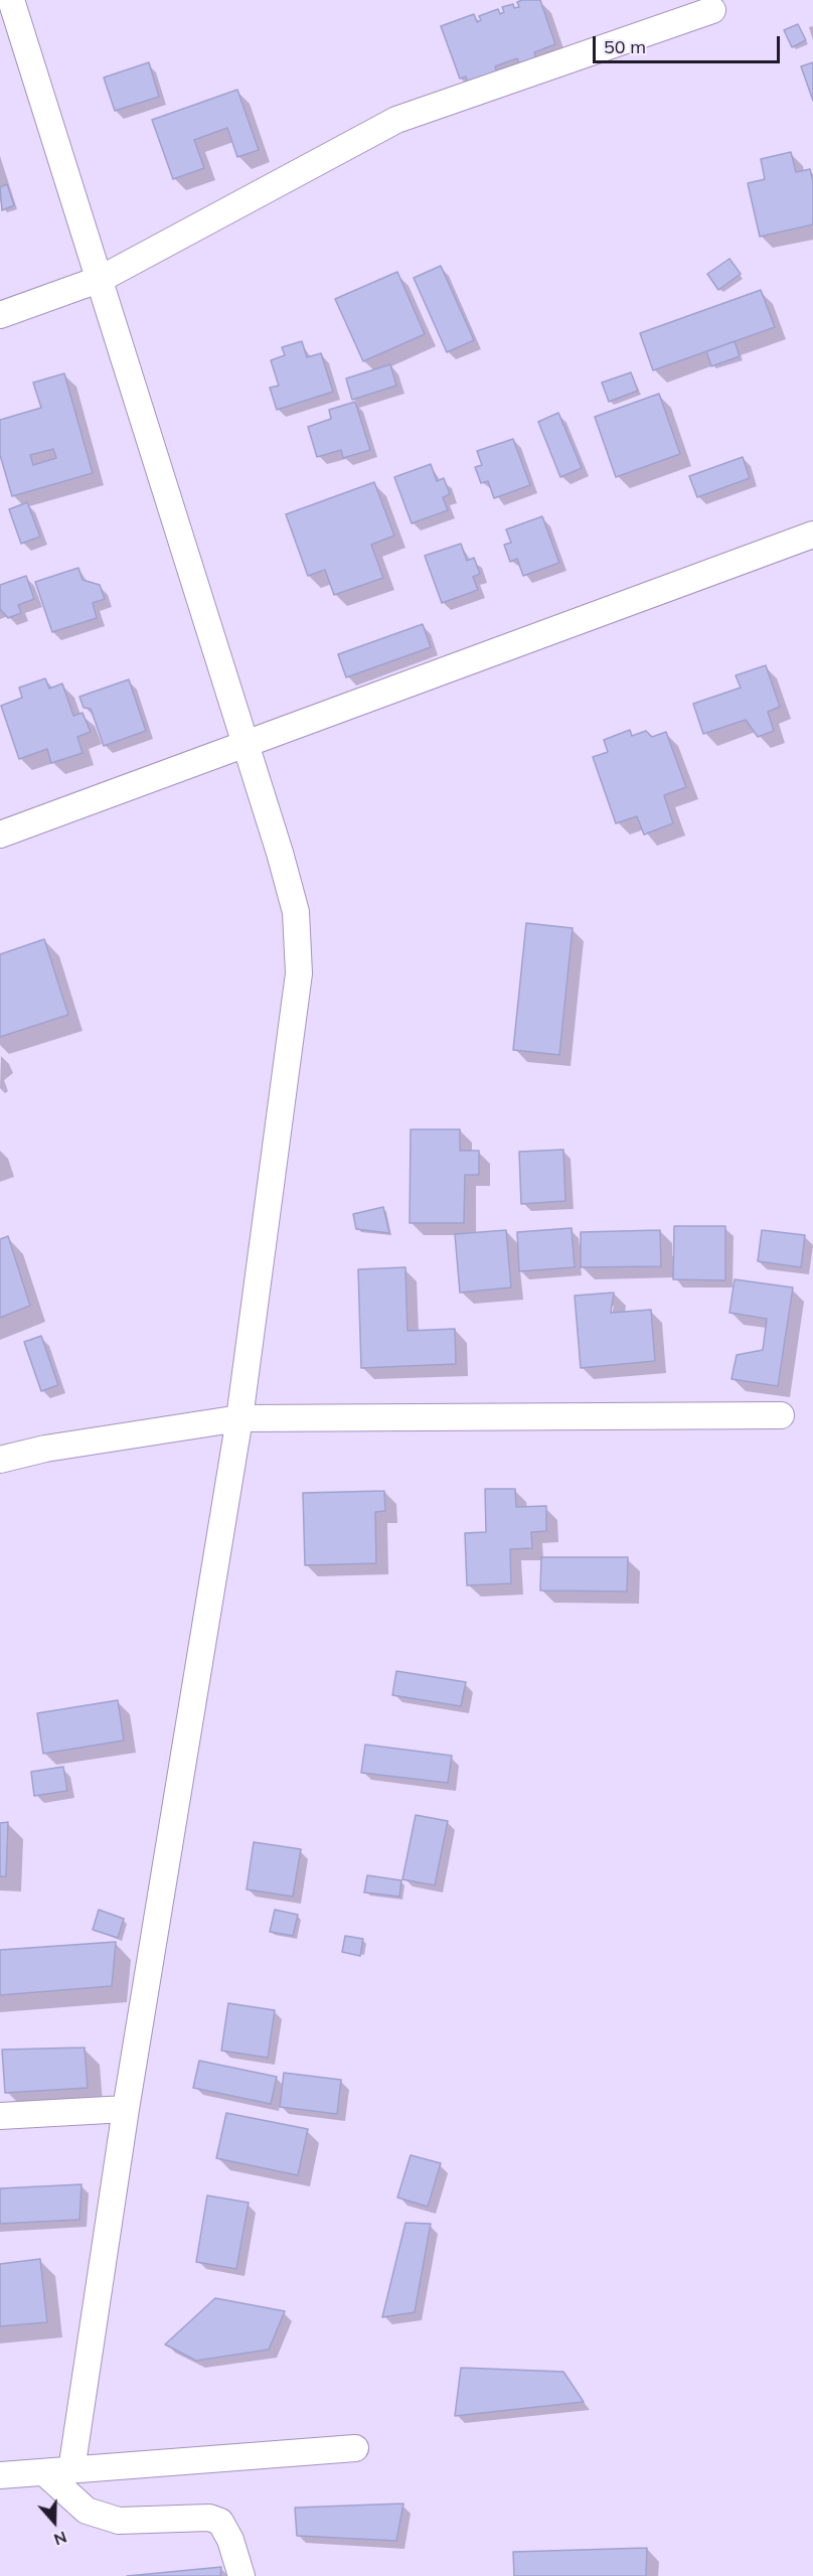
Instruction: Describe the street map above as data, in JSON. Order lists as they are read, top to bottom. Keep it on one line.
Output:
{"scale_bar":"50 m","north":"bottom"}
